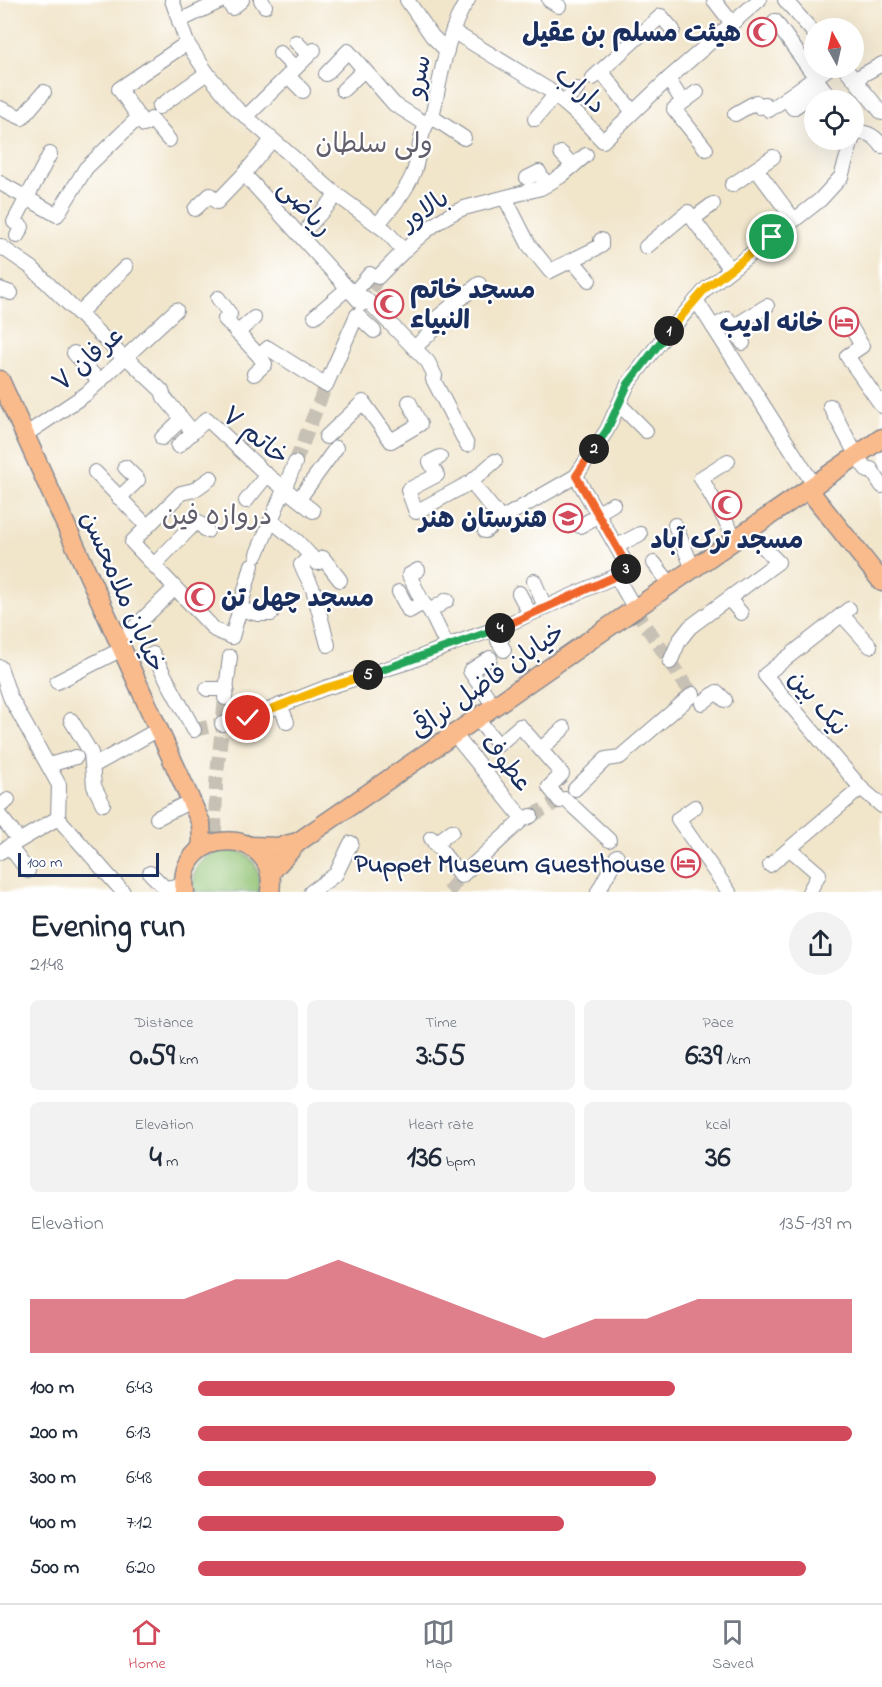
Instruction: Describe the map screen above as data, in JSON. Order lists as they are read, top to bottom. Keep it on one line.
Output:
{"streets":{"main road":["خیابان ملامحسن","خیابان فاضل نراقی"],"street":["سرو","داراب","ریاضی","بالاور","عرفان ۷","خاتم ۷","نیک بین","عطوف"]},"crossings":[["سرو","داراب"],["ریاضی","بالاور"],["عرفان ۷","خاتم ۷"],["عرفان ۷","خیابان ملامحسن"],["خیابان فاضل نراقی","عطوف"]],"districts":["ولی سلطان","دروازه فین"],"places":{"mosque":["هیئت مسلم بن عقیل","مسجد خاتم النبیاء","مسجد ترک آباد","مسجد چهل تن"],"hotel":["خانه ادیب","Puppet Museum Guesthouse"],"school or university":["هنرستان هنر"]},"scale_bar":"100 m","north":"top","page":{"pins":["1","2","3","4","5"],"scale":"100 m","heading":["Evening run","21:48"],"stats":[["Distance","0.59 km"],["Time","3:55"],["Pace","6:39 /km"],["Elevation","4 m"],["Heart rate","136 bpm"],["kcal","36"]],"chart":["Elevation","135–139 m"],"list":[{"name":"100 m","note":"6:43"},{"name":"200 m","note":"6:13"},{"name":"300 m","note":"6:48"},{"name":"400 m","note":"7:12"},{"name":"500 m","note":"6:20"}],"tabs":["Home","Map","Saved"]}}
